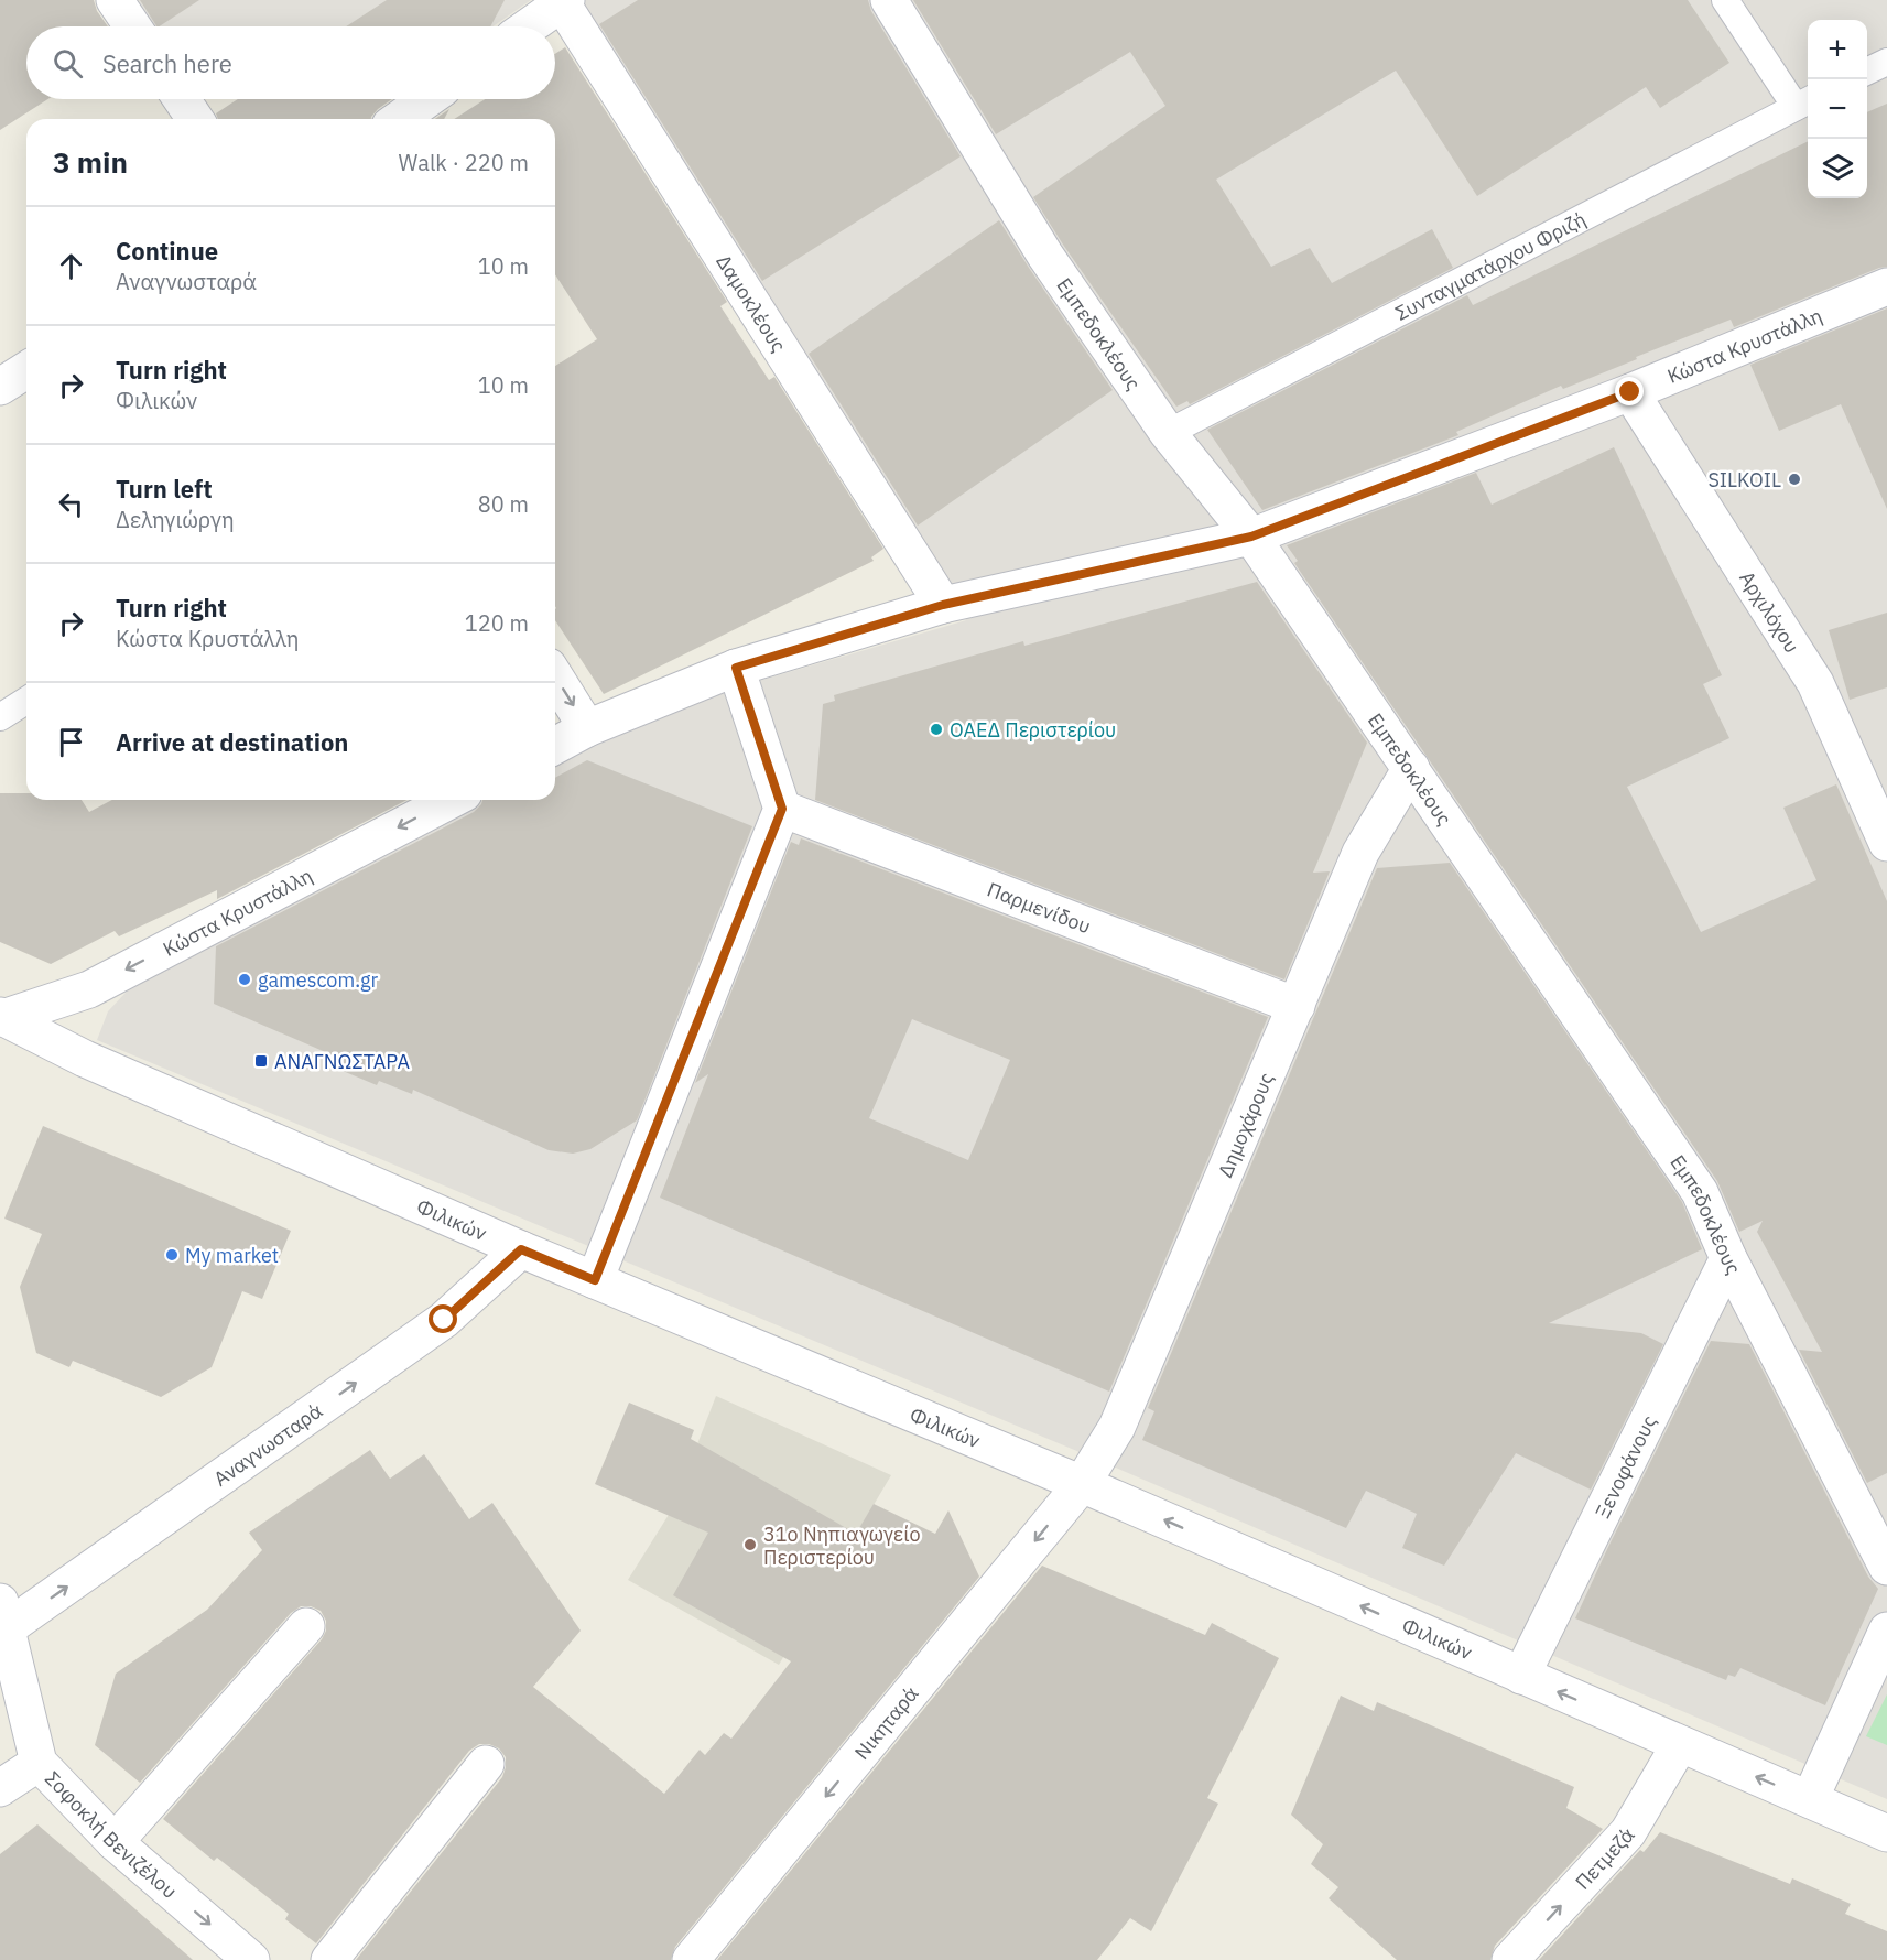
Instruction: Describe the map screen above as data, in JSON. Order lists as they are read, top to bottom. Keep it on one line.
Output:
{"streets":{"street":["Δαμοκλέους","Εμπεδοκλέους","Κώστα Κρυστάλλη","Αρχιλόχου","Παρμενίδου","Δημοχάρους","Φιλικών","Αναγνωσταρά","Ξενοφάνους","Νικηταρά","Σοφοκλή Βενιζέλου","Πετμεζά"],"lane":["Συνταγματάρχου Φριζή"]},"crossings":[["Συνταγματάρχου Φριζή","Εμπεδοκλέους"],["Δαμοκλέους","Κώστα Κρυστάλλη"],["Εμπεδοκλέους","Κώστα Κρυστάλλη"],["Εμπεδοκλέους","Δημοχάρους"],["Εμπεδοκλέους","Ξενοφάνους"],["Κώστα Κρυστάλλη","Αρχιλόχου"],["Κώστα Κρυστάλλη","Φιλικών"],["Παρμενίδου","Δημοχάρους"],["Δημοχάρους","Φιλικών"],["Δημοχάρους","Νικηταρά"],["Φιλικών","Αναγνωσταρά"],["Φιλικών","Ξενοφάνους"],["Φιλικών","Νικηταρά"],["Φιλικών","Πετμεζά"],["Αναγνωσταρά","Σοφοκλή Βενιζέλου"]],"one_way":["Φιλικών","Νικηταρά","Σοφοκλή Βενιζέλου","Πετμεζά"],"places":{"other":["SILKOIL","ΟΑΕΔ Περιστερίου","gamescom.gr","My market","31ο Νηπιαγωγείο Περιστερίου"],"transit":["ΑΝΑΓΝΩΣΤΑΡΑ"]},"page":{"map_buttons":["+","−"],"search":"Search here","heading":["3 min","Walk · 220 m"],"list":[["Continue","Αναγνωσταρά","10 m"],["Turn right","Φιλικών","10 m"],["Turn left","Δεληγιώργη","80 m"],["Turn right","Κώστα Κρυστάλλη","120 m"],"Arrive at destination"]}}
